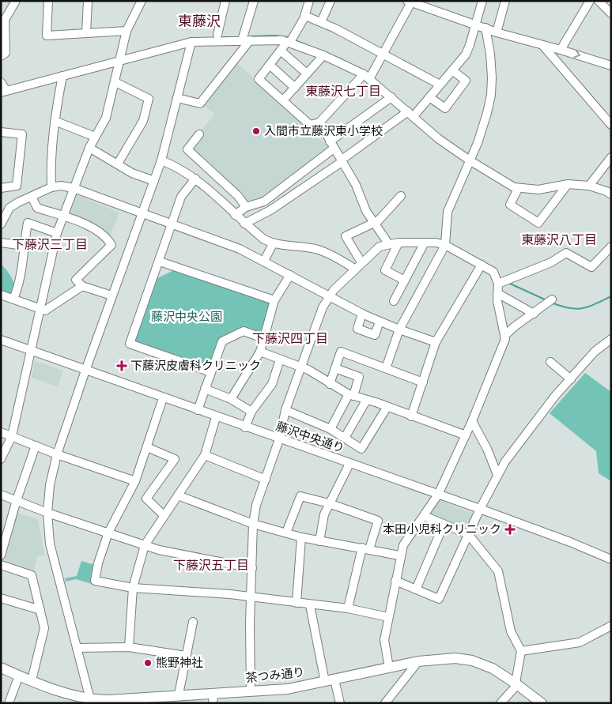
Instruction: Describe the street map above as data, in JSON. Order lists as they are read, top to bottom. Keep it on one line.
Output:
{"streets":{"main road":["茶つみ通り"],"street":["藤沢中央通り"]},"districts":["東藤沢","東藤沢七丁目","東藤沢八丁目","下藤沢三丁目","下藤沢四丁目","下藤沢五丁目"],"parks":["藤沢中央公園"],"places":{"other":["入間市立藤沢東小学校","熊野神社"],"health":["下藤沢皮膚科クリニック","本田小児科クリニック"]}}
